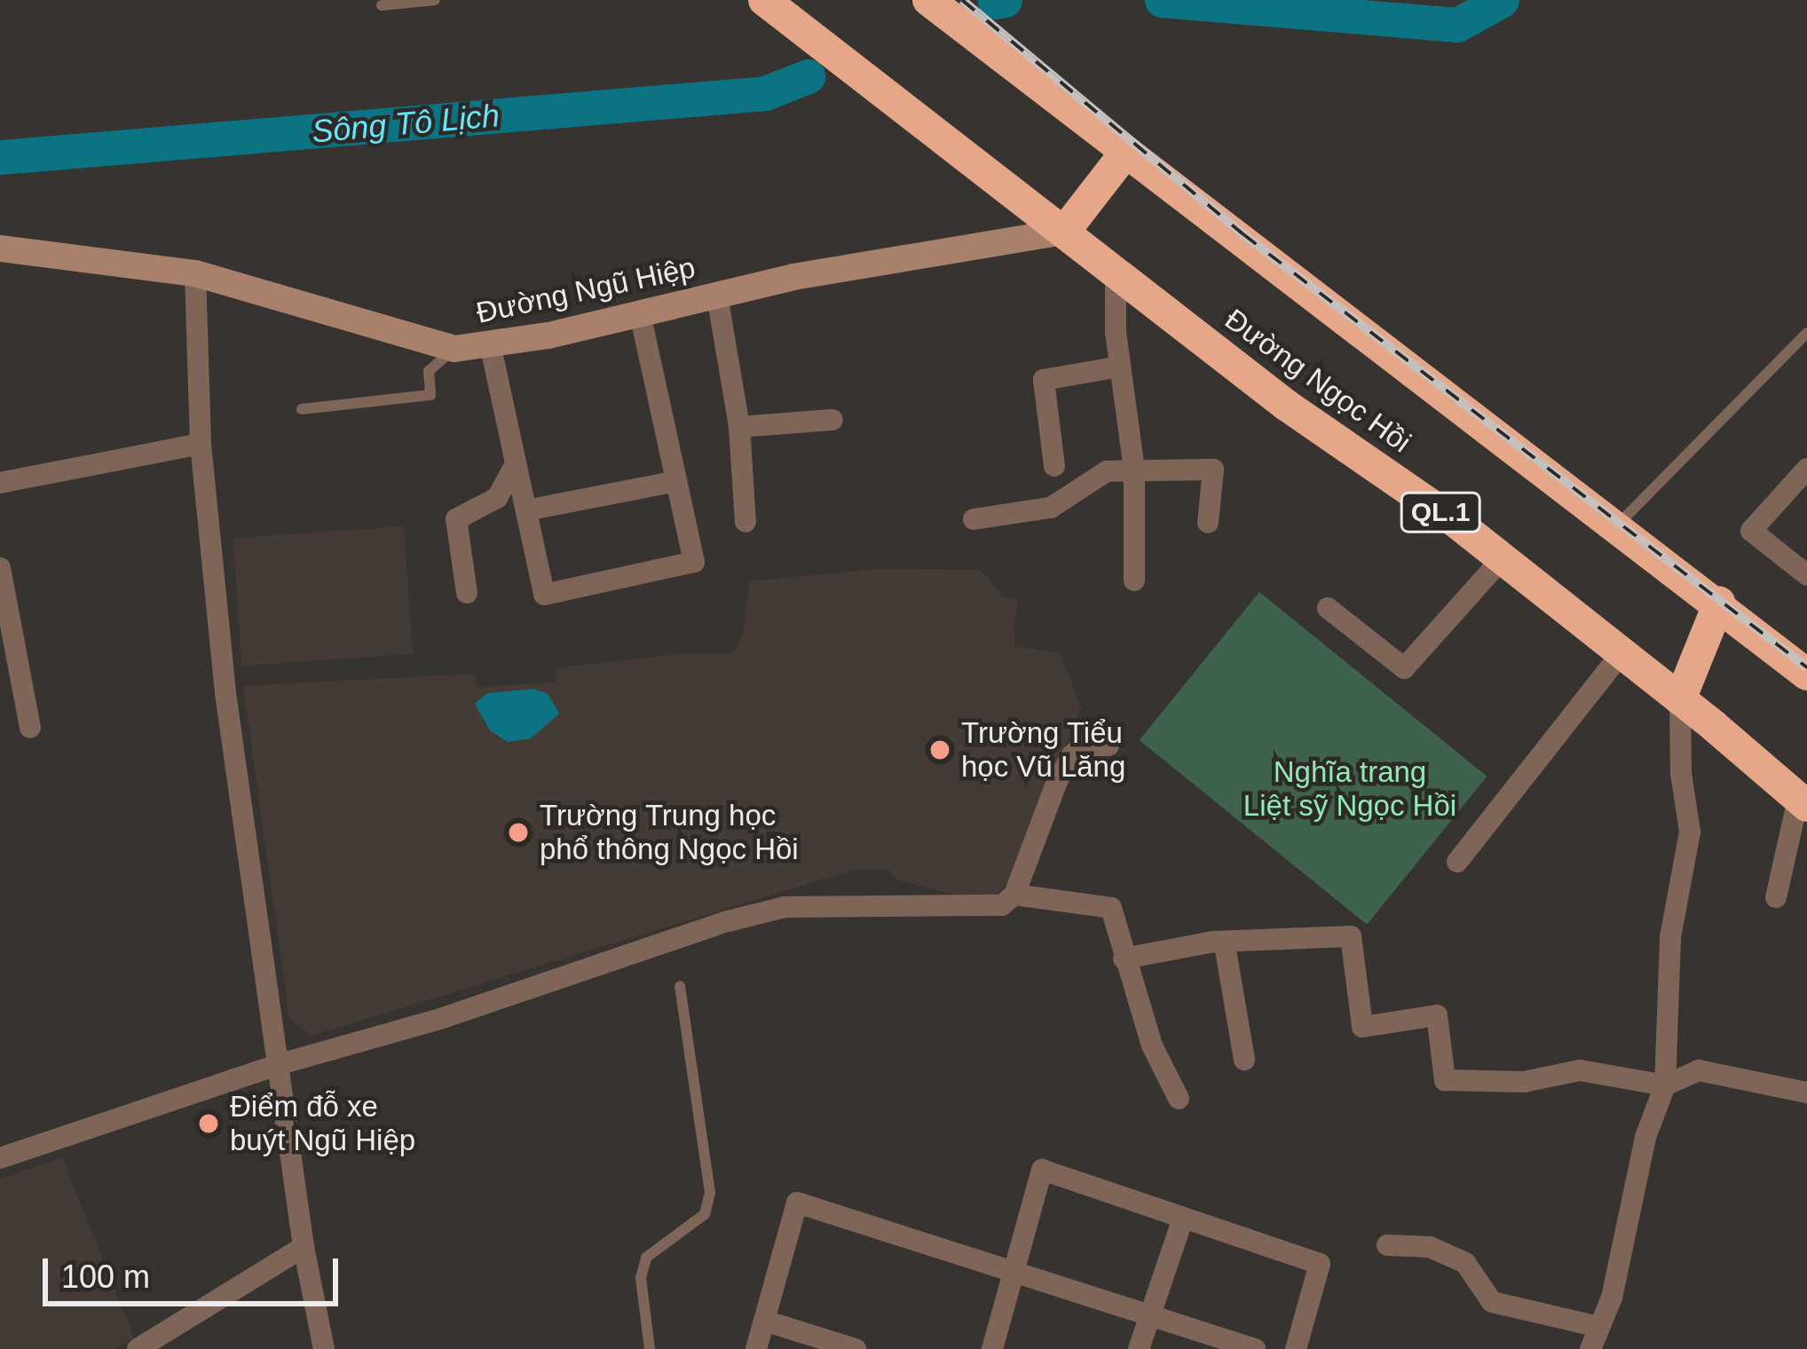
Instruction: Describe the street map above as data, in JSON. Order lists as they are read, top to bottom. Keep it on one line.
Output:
{"streets":{"highway":["Đường Ngọc Hồi","QL.1"],"street":["Đường Ngũ Hiệp"]},"crossings":[["Đường Ngũ Hiệp","Đường Ngọc Hồi"]],"water":["Sông Tô Lịch"],"parks":["Nghĩa trang Liệt sỹ Ngọc Hồi"],"places":["Trường Tiểu học Vũ Lăng","Trường Trung học phổ thông Ngọc Hồi","Điểm đỗ xe buýt Ngũ Hiệp"],"scale_bar":"100 m"}
